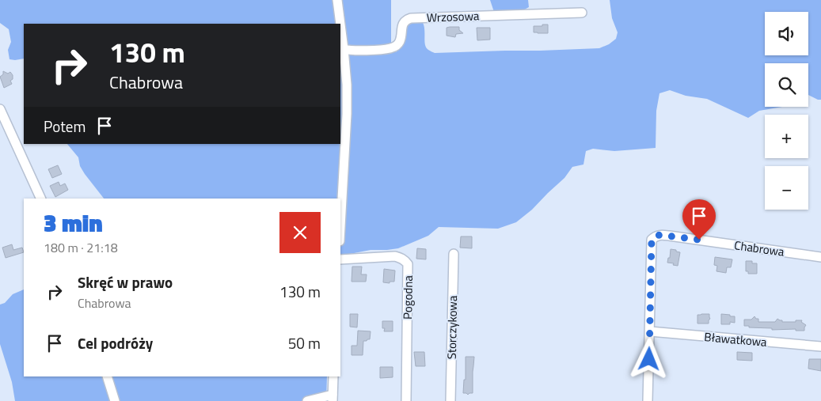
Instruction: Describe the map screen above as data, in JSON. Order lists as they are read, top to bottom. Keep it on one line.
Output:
{"streets":{"street":["Wrzosowa","Chabrowa","Pogodna","Storczykowa","Bławatkowa"]},"crossings":[["Chabrowa","Bławatkowa"]],"page":{"map_buttons":["+","−"],"turn":["130 m","Chabrowa"],"then":"Potem","heading":["3 min","180 m · 21:18"],"list":[{"name":"Skręć w prawo","note":"Chabrowa","value":"130 m"},{"name":"Cel podróży","value":"50 m"}]}}
